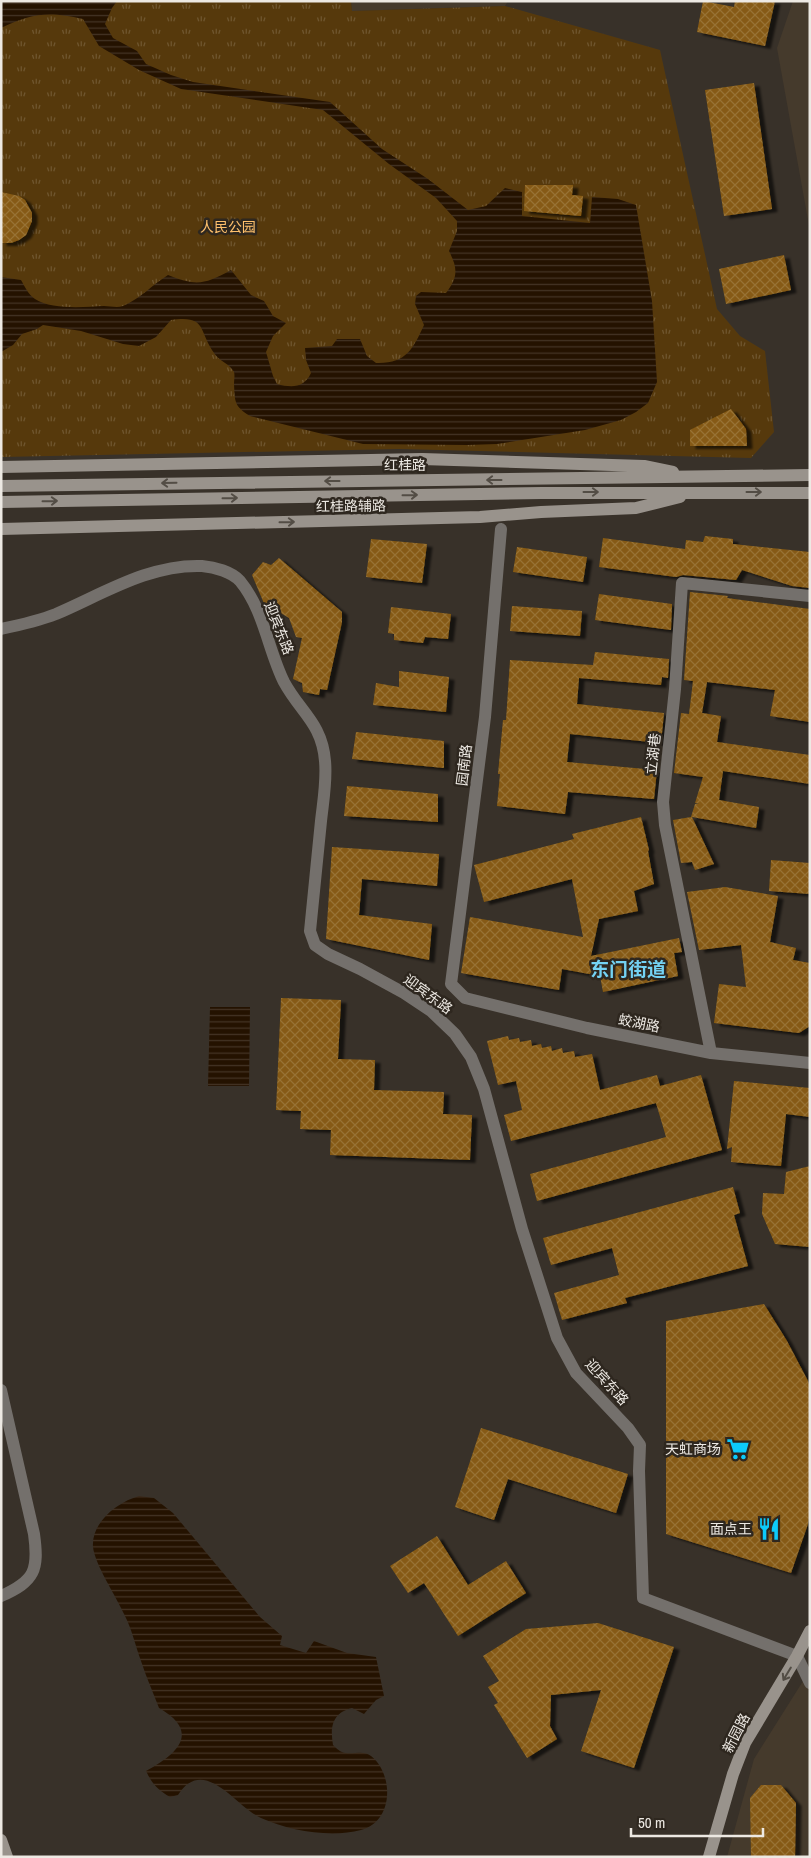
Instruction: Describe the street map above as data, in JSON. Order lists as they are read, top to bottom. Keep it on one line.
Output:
{"streets":{"main road":["红桂路","红桂路辅路","新园路"],"street":["迎宾东路","立湖巷","园南路","蛟湖路"]},"crossings":[["红桂路","红桂路辅路"],["迎宾东路","新园路"],["立湖巷","蛟湖路"],["园南路","蛟湖路"]],"one_way":["新园路"],"districts":["东门街道"],"parks":["人民公园"],"places":{"supermarket":["天虹商场"],"restaurant":["面点王"]},"scale_bar":"50 m"}
